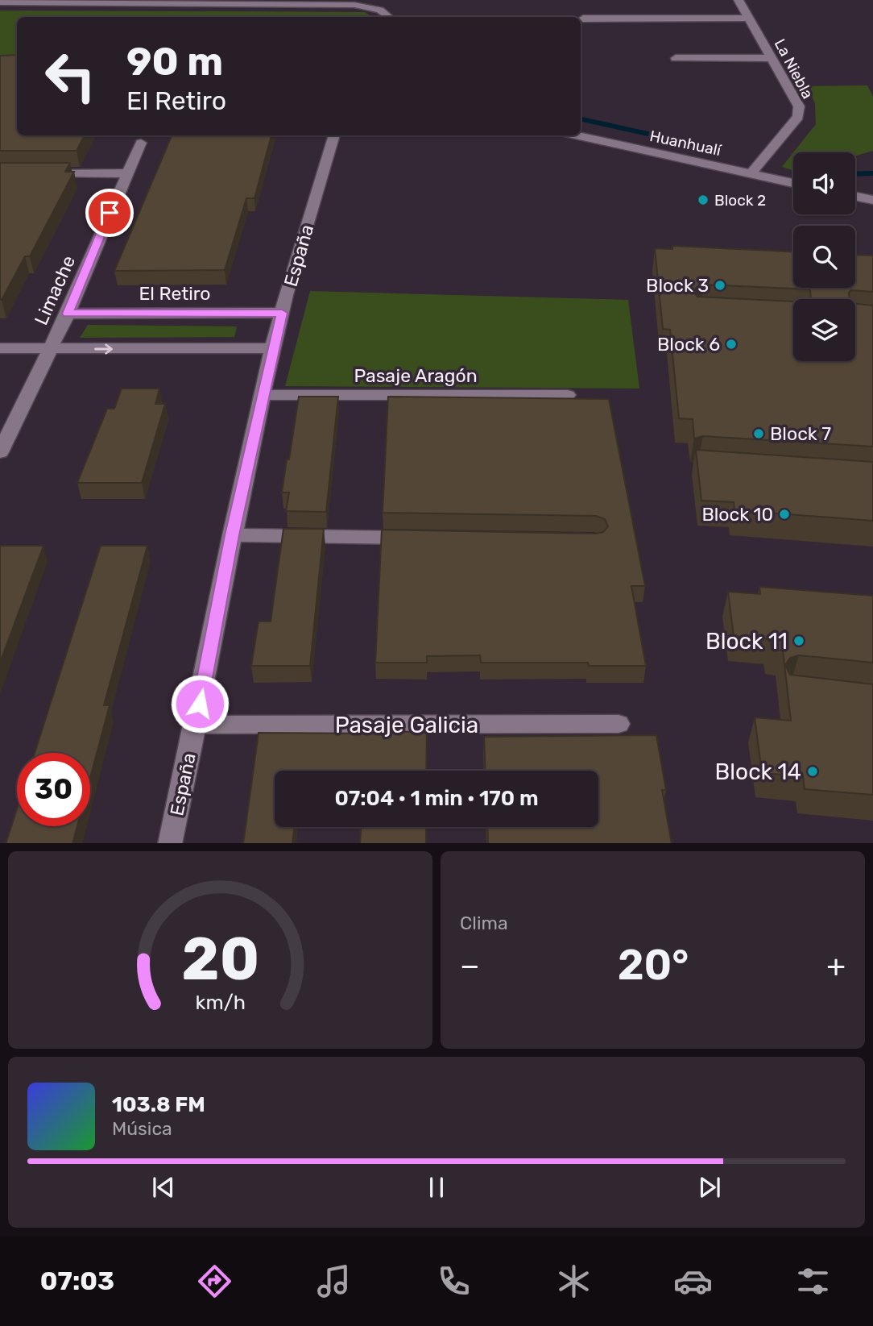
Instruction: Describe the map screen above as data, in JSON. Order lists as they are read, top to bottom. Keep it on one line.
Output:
{"streets":{"street":["La Niebla","Huanhualí","España","Limache","El Retiro","Pasaje Aragón","Pasaje Galicia"]},"crossings":[["La Niebla","Huanhualí"],["España","El Retiro"],["España","Pasaje Aragón"],["España","Pasaje Galicia"],["Limache","El Retiro"]],"places":["Block 2","Block 3","Block 6","Block 7","Block 10","Block 11","Block 14"],"page":{"turn":["90 m","El Retiro"],"limit":"30","trip":"07:04 · 1 min · 170 m","tile":"Clima","heat":["−","20°","+"],"song":["103.8 FM","Música"],"tabs":"07:03","gauge":["20","km/h"]}}
